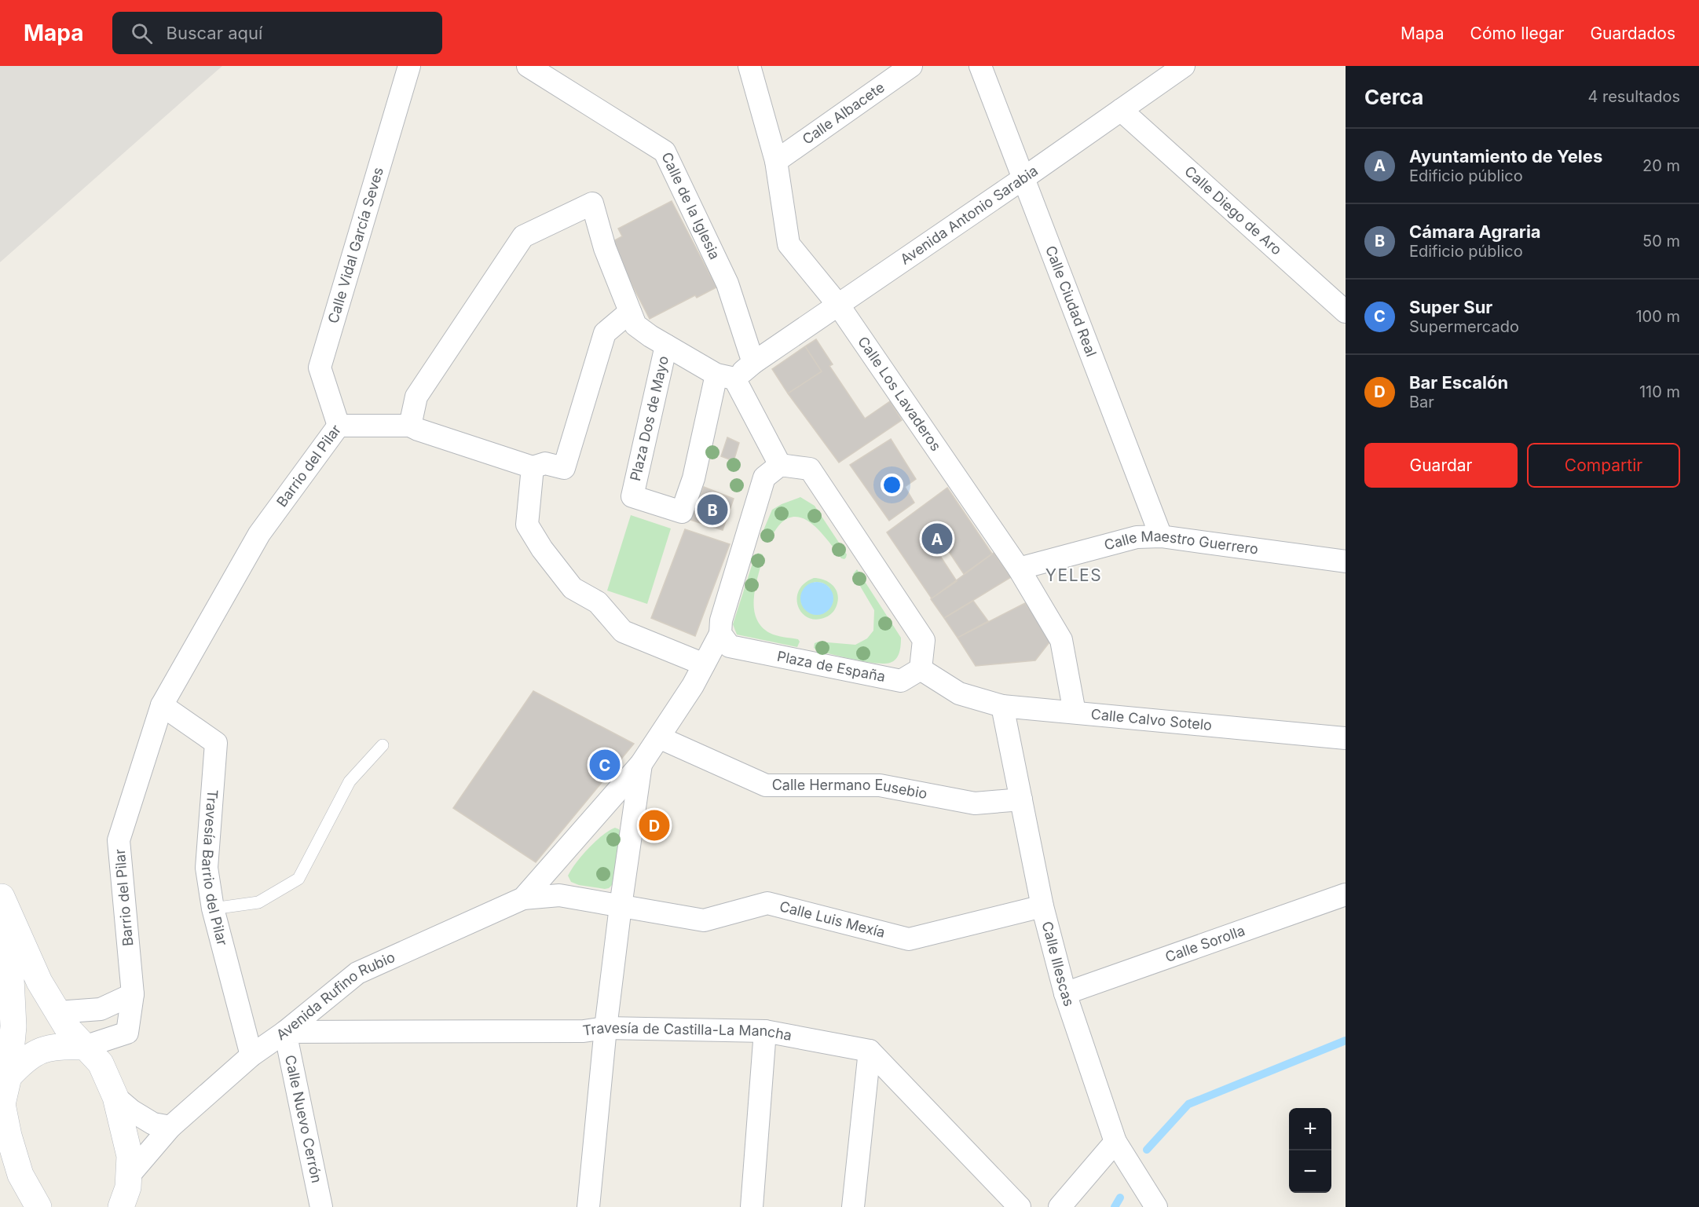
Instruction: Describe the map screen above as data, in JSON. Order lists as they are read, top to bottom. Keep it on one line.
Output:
{"streets":{"street":["Calle Albacete","Calle de la Iglesia","Calle Diego de Aro","Avenida Antonio Sarabia","Calle Vidal García Seves","Calle Ciudad Real","Calle Los Lavaderos","Plaza Dos de Mayo","Barrio del Pilar","Calle Maestro Guerrero","Plaza de España","Calle Calvo Sotelo","Calle Hermano Eusebio","Travesía Barrio del Pilar","Calle Luis Mexía","Calle Sorolla","Calle Illescas","Avenida Rufino Rubio","Travesía de Castilla-La Mancha","Calle Nuevo Cerrón"]},"crossings":[["Calle Albacete","Calle Los Lavaderos"],["Calle de la Iglesia","Avenida Antonio Sarabia"],["Calle Diego de Aro","Avenida Antonio Sarabia"],["Avenida Antonio Sarabia","Calle Ciudad Real"],["Avenida Antonio Sarabia","Calle Los Lavaderos"],["Calle Vidal García Seves","Barrio del Pilar"],["Calle Ciudad Real","Calle Maestro Guerrero"],["Calle Los Lavaderos","Calle Maestro Guerrero"],["Calle Los Lavaderos","Calle Calvo Sotelo"],["Barrio del Pilar","Travesía Barrio del Pilar"],["Plaza de España","Calle Calvo Sotelo"],["Plaza de España","Avenida Rufino Rubio"],["Calle Calvo Sotelo","Calle Illescas"],["Calle Hermano Eusebio","Calle Illescas"],["Calle Hermano Eusebio","Avenida Rufino Rubio"],["Travesía Barrio del Pilar","Avenida Rufino Rubio"],["Calle Luis Mexía","Calle Illescas"],["Calle Luis Mexía","Avenida Rufino Rubio"],["Calle Sorolla","Calle Illescas"],["Avenida Rufino Rubio","Travesía de Castilla-La Mancha"],["Avenida Rufino Rubio","Calle Nuevo Cerrón"],["Travesía de Castilla-La Mancha","Calle Nuevo Cerrón"]],"districts":["YELES"],"page":{"header":"Mapa","search":"Buscar aquí","nav":["Mapa","Cómo llegar","Guardados"],"heading":["Cerca","4 resultados"],"list":[{"mark":"A","name":"Ayuntamiento de Yeles","note":"Edificio público","value":"20 m"},{"mark":"B","name":"Cámara Agraria","note":"Edificio público","value":"50 m"},{"mark":"C","name":"Super Sur","note":"Supermercado","value":"100 m"},{"mark":"D","name":"Bar Escalón","note":"Bar","value":"110 m"}],"buttons":["Guardar","Compartir"],"pins":["B","A","C","D"],"map_buttons":["+","−"]}}
